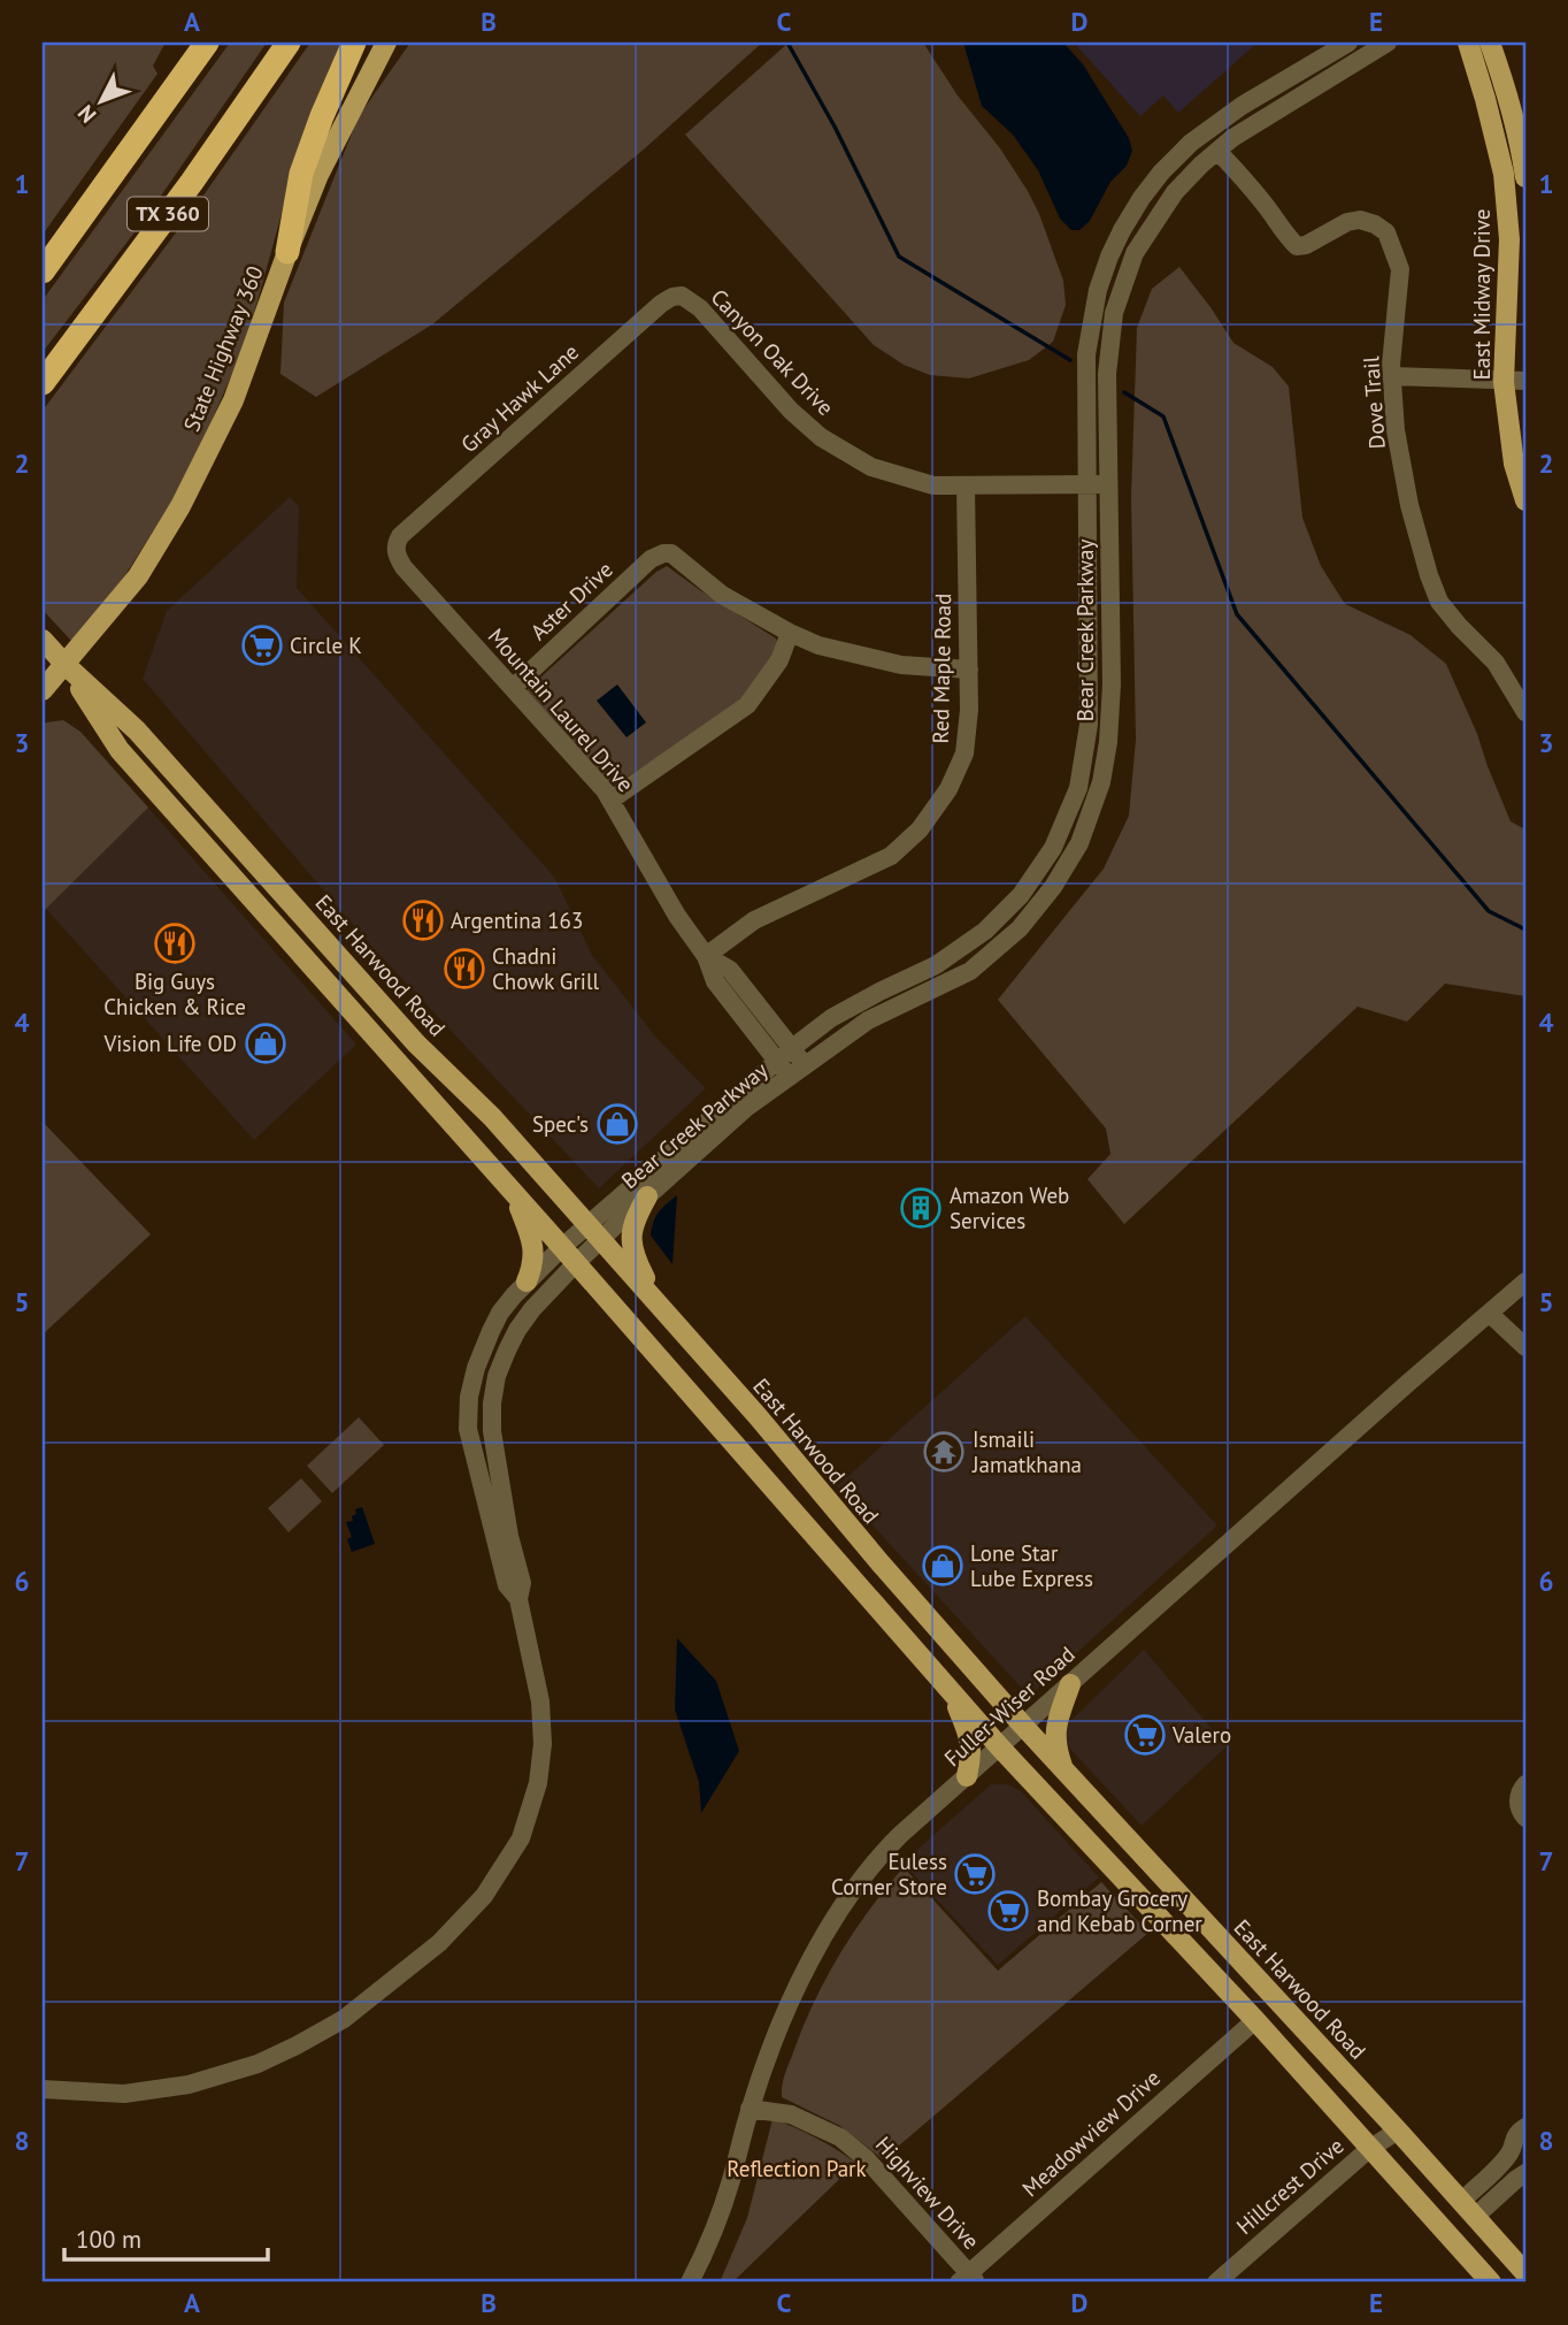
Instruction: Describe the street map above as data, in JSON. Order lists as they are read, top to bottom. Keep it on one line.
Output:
{"streets":{"highway":["TX 360"],"main road":["East Midway Drive","State Highway 360","East Harwood Road"],"street":["Canyon Oak Drive","Gray Hawk Lane","Dove Trail","Aster Drive","Bear Creek Parkway","Red Maple Road","Mountain Laurel Drive","Fuller-Wiser Road","Meadowview Drive","Hillcrest Drive","Highview Drive"]},"crossings":[["State Highway 360","East Harwood Road"],["Canyon Oak Drive","Gray Hawk Lane"],["Canyon Oak Drive","Bear Creek Parkway"],["Canyon Oak Drive","Red Maple Road"],["Gray Hawk Lane","Mountain Laurel Drive"],["Dove Trail","Bear Creek Parkway"],["Aster Drive","Mountain Laurel Drive"],["Bear Creek Parkway","Mountain Laurel Drive"],["Bear Creek Parkway","East Harwood Road"],["Red Maple Road","Mountain Laurel Drive"],["East Harwood Road","Fuller-Wiser Road"],["East Harwood Road","Meadowview Drive"],["East Harwood Road","Hillcrest Drive"],["Fuller-Wiser Road","Highview Drive"],["Meadowview Drive","Highview Drive"]],"parks":["Reflection Park"],"places":{"supermarket":["Circle K","Valero","Euless Corner Store","Bombay Grocery and Kebab Corner"],"restaurant":["Argentina 163","Big Guys Chicken & Rice","Chadni Chowk Grill"],"shop":["Vision Life OD","Spec's","Lone Star Lube Express"],"building":["Amazon Web Services"],"temple":["Ismaili Jamatkhana"]},"scale_bar":"100 m","north":"bottom left","grid":{"columns":["A","B","C","D","E"],"rows":["1","2","3","4","5","6","7","8"]}}
